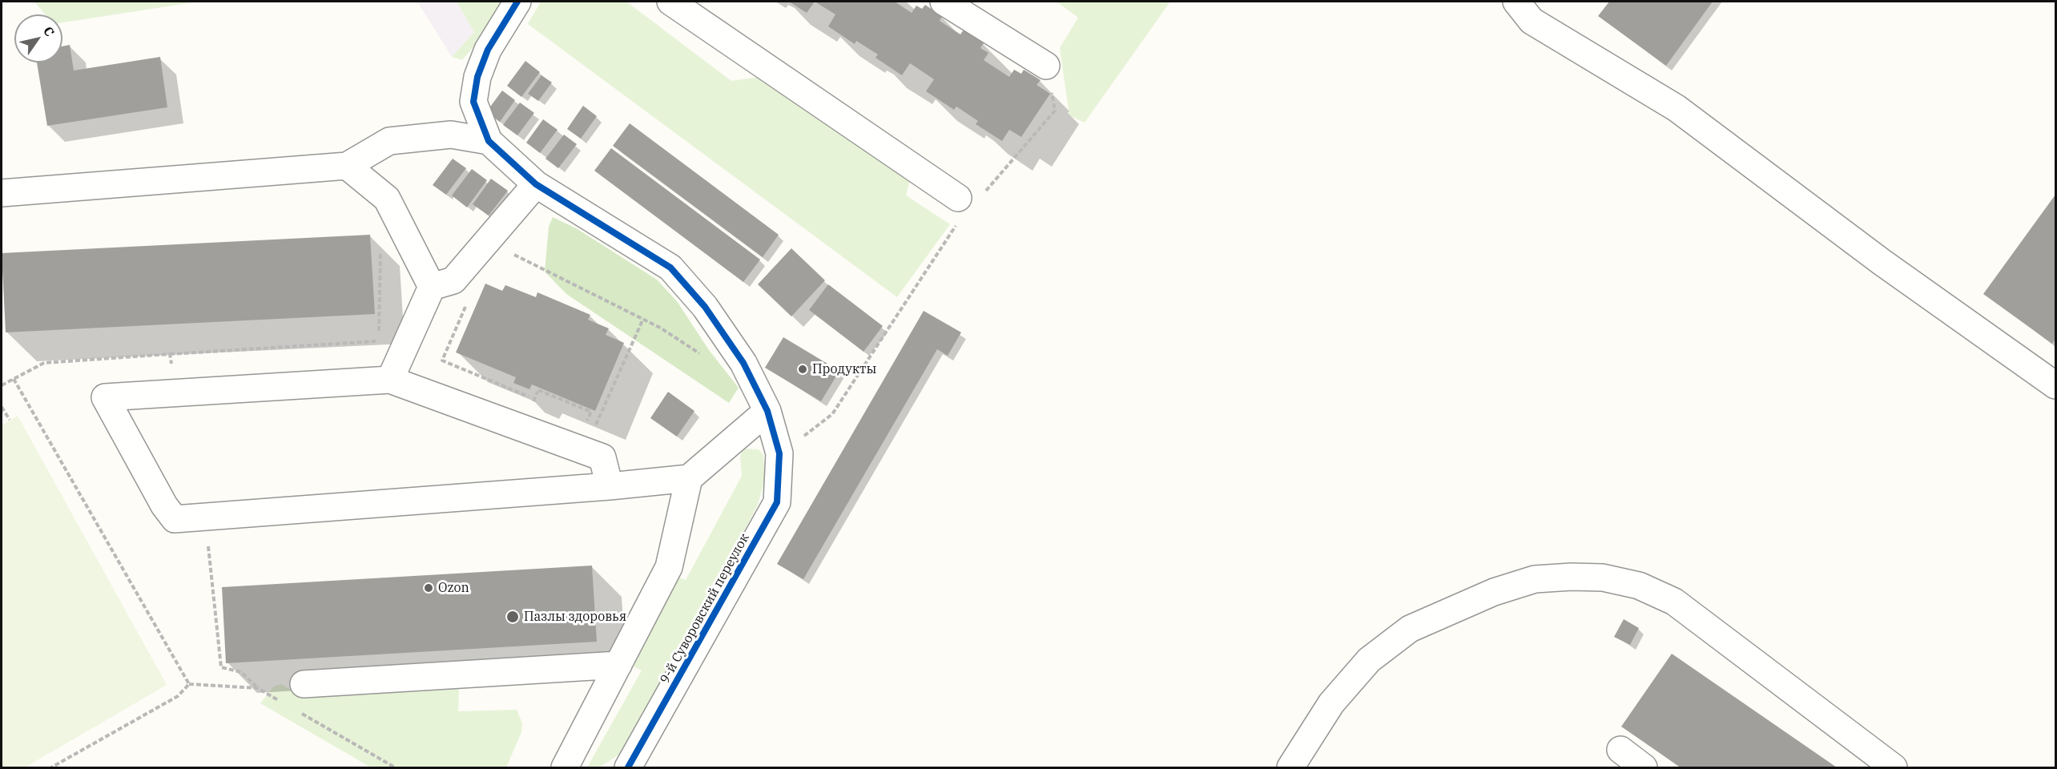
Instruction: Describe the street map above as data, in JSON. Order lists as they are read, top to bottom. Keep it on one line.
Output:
{"streets":{"street":["9-й Суворовский переулок"]},"places":["Продукты","Ozon","Пазлы здоровья"],"north":"top right"}
